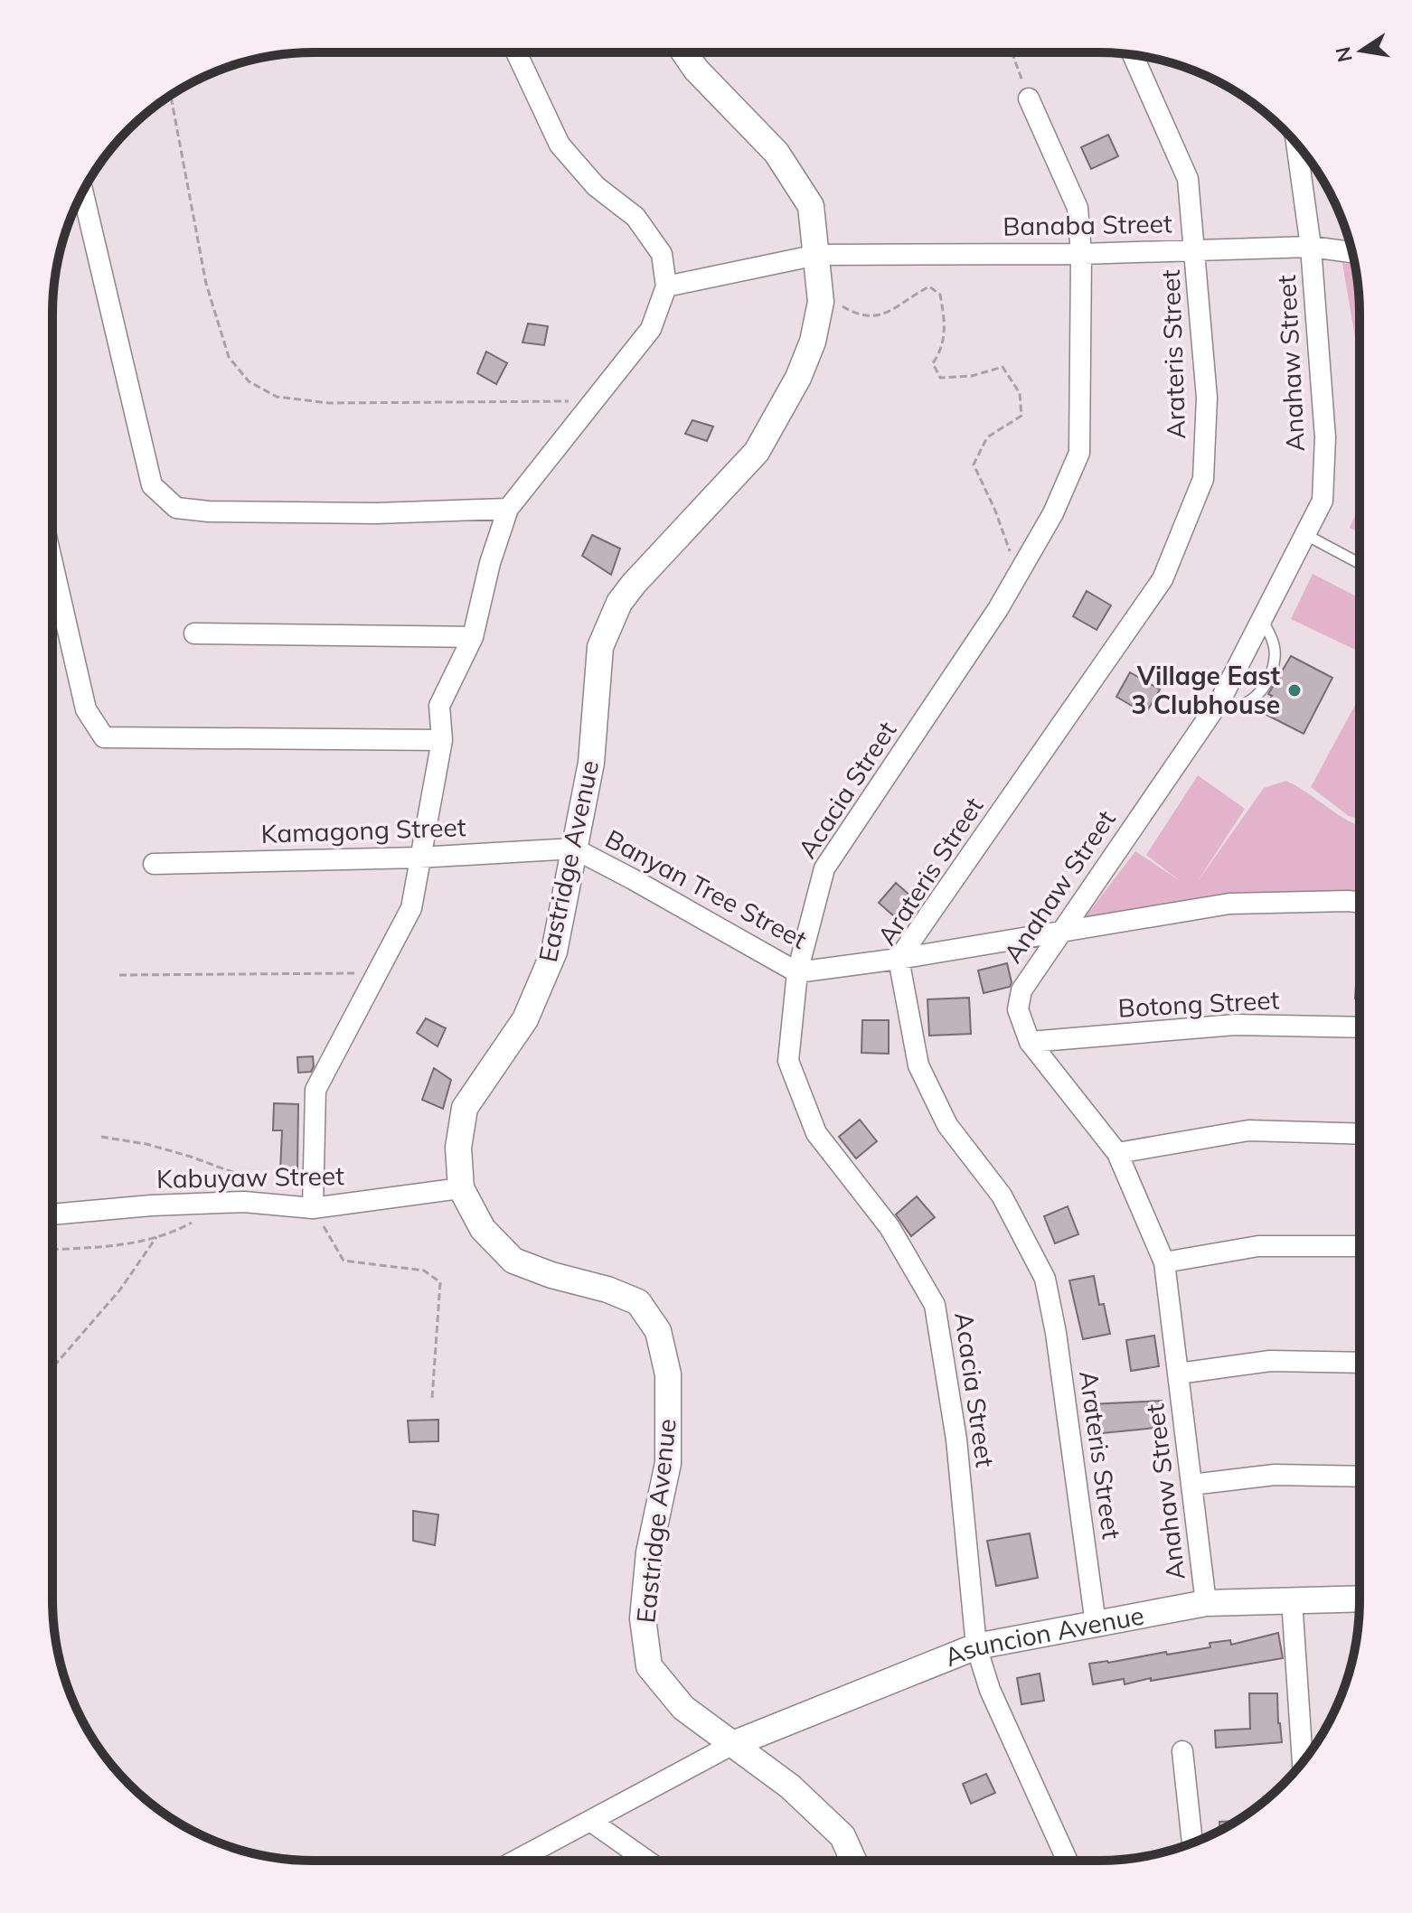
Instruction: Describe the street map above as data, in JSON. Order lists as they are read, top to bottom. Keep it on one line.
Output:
{"streets":{"street":["Banaba Street","Arateris Street","Anahaw Street","Acacia Street","Kamagong Street","Eastridge Avenue","Banyan Tree Street","Botong Street","Kabuyaw Street","Asuncion Avenue"]},"crossings":[["Banaba Street","Arateris Street"],["Banaba Street","Anahaw Street"],["Banaba Street","Acacia Street"],["Banaba Street","Eastridge Avenue"],["Arateris Street","Banyan Tree Street"],["Arateris Street","Asuncion Avenue"],["Anahaw Street","Banyan Tree Street"],["Anahaw Street","Botong Street"],["Anahaw Street","Asuncion Avenue"],["Acacia Street","Banyan Tree Street"],["Acacia Street","Asuncion Avenue"],["Kamagong Street","Eastridge Avenue"],["Kamagong Street","Banyan Tree Street"],["Eastridge Avenue","Banyan Tree Street"],["Eastridge Avenue","Kabuyaw Street"],["Eastridge Avenue","Asuncion Avenue"]],"places":["Village East 3 Clubhouse"],"north":"left"}
